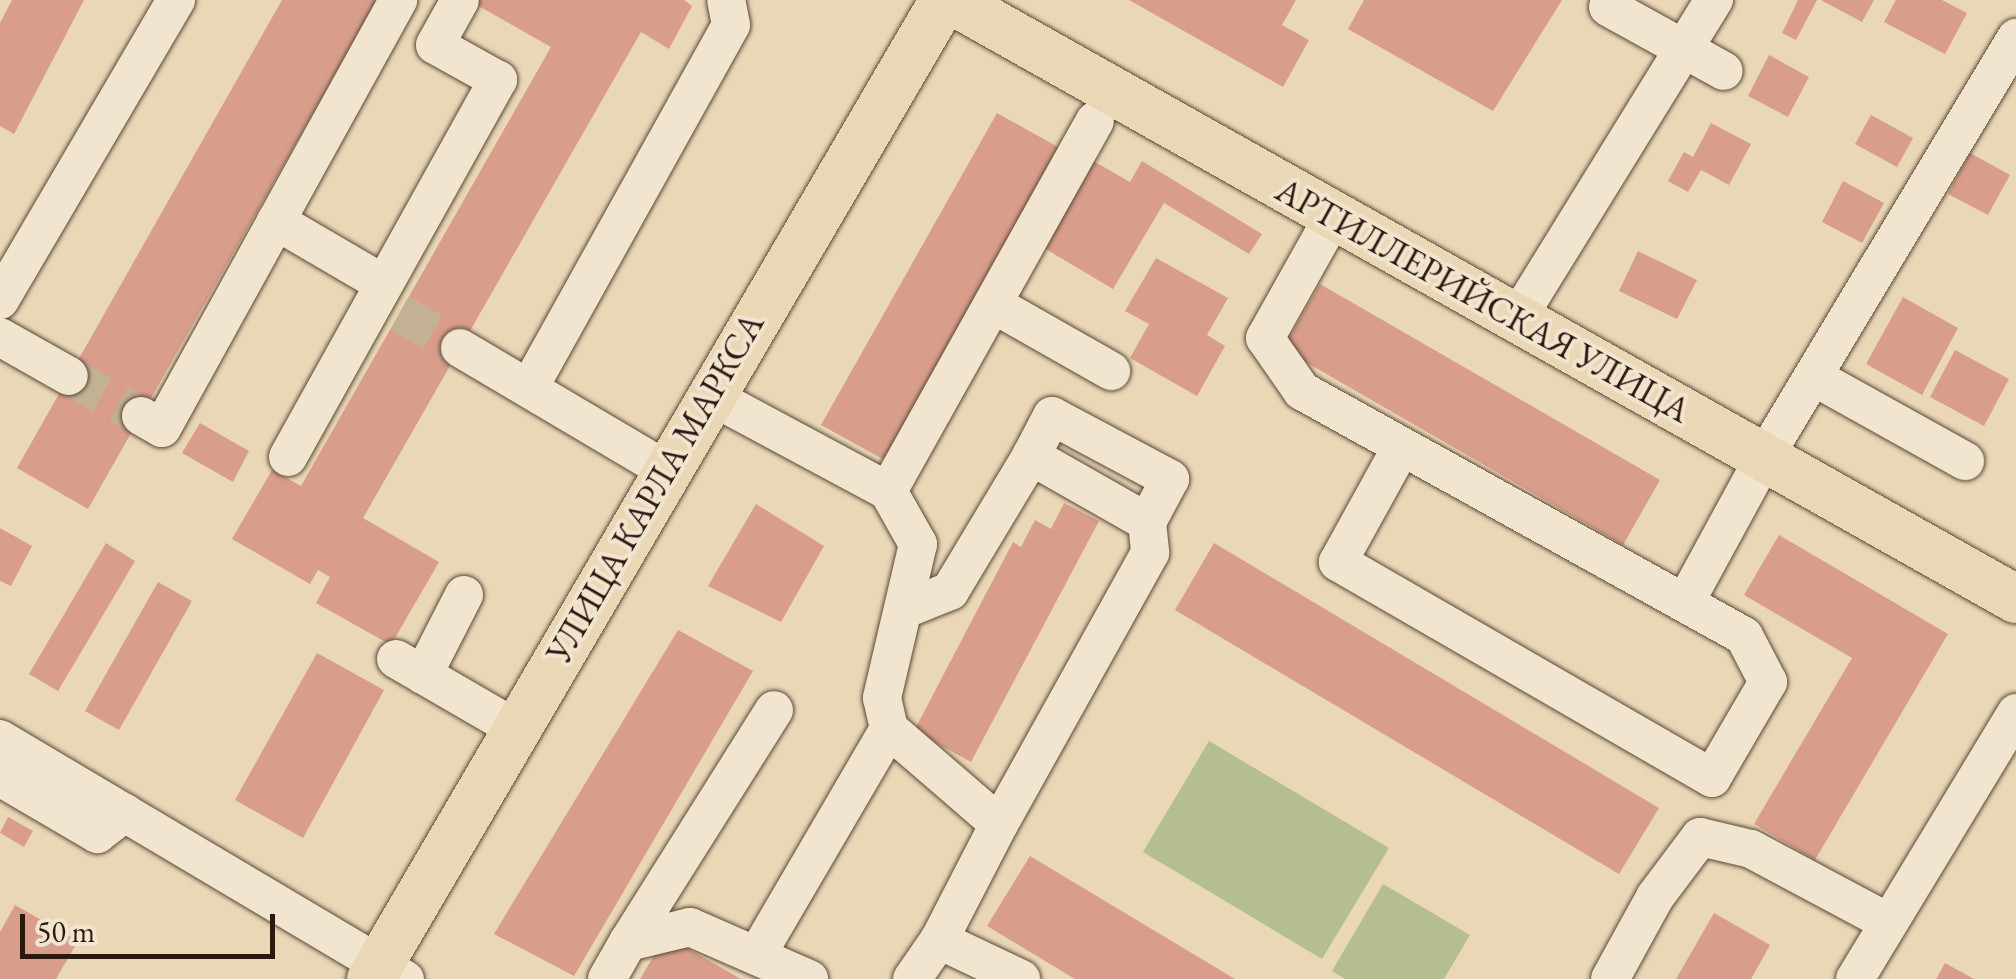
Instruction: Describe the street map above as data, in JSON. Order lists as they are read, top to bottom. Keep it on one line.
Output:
{"streets":{"main road":["АРТИЛЛЕРИЙСКАЯ УЛИЦА","УЛИЦА КАРЛА МАРКСА"]},"crossings":[["АРТИЛЛЕРИЙСКАЯ УЛИЦА","УЛИЦА КАРЛА МАРКСА"]],"scale_bar":"50 m"}
